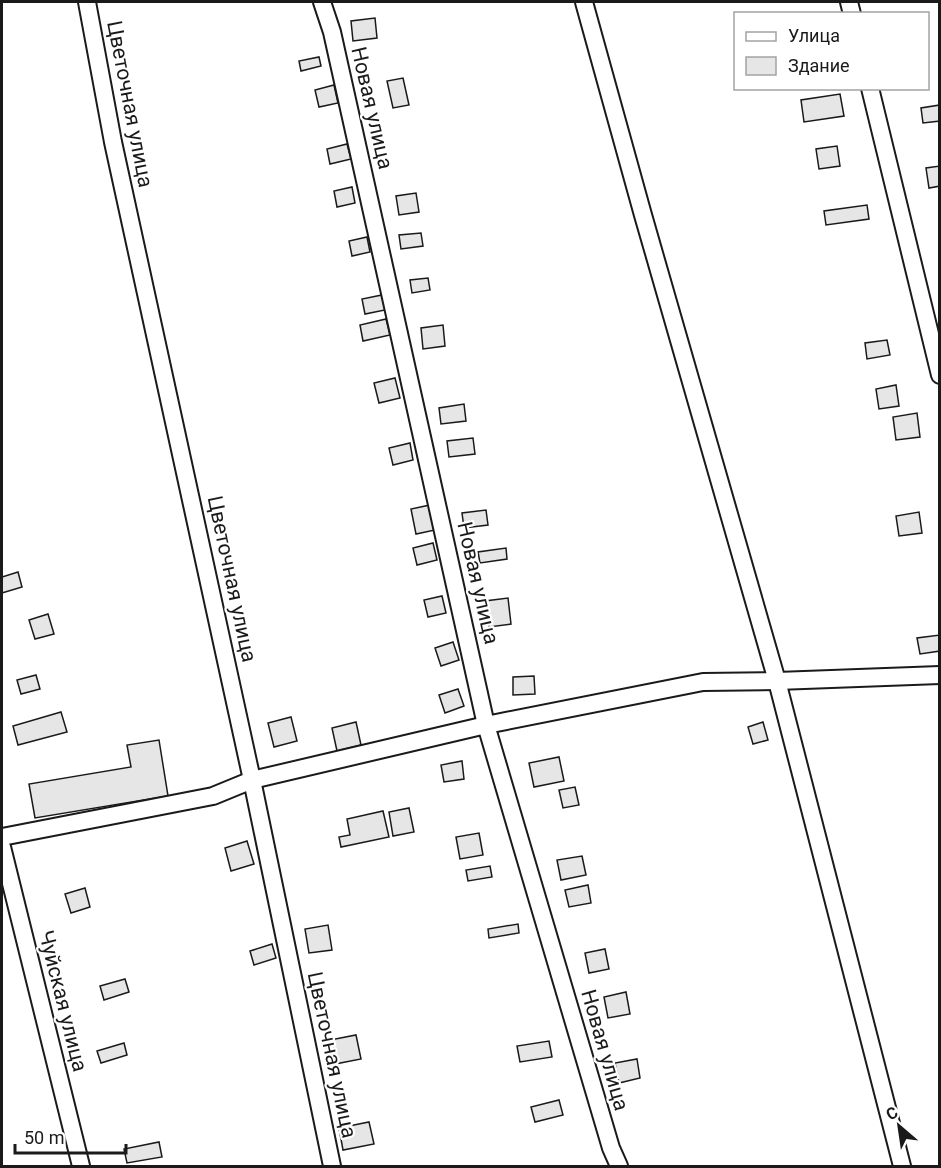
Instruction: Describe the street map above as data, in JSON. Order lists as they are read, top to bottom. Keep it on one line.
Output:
{"streets":{"street":["Цветочная улица","Новая улица","Чуйская улица"]},"legend":["Улица","Здание"],"scale_bar":"50 m","north":"top left"}
